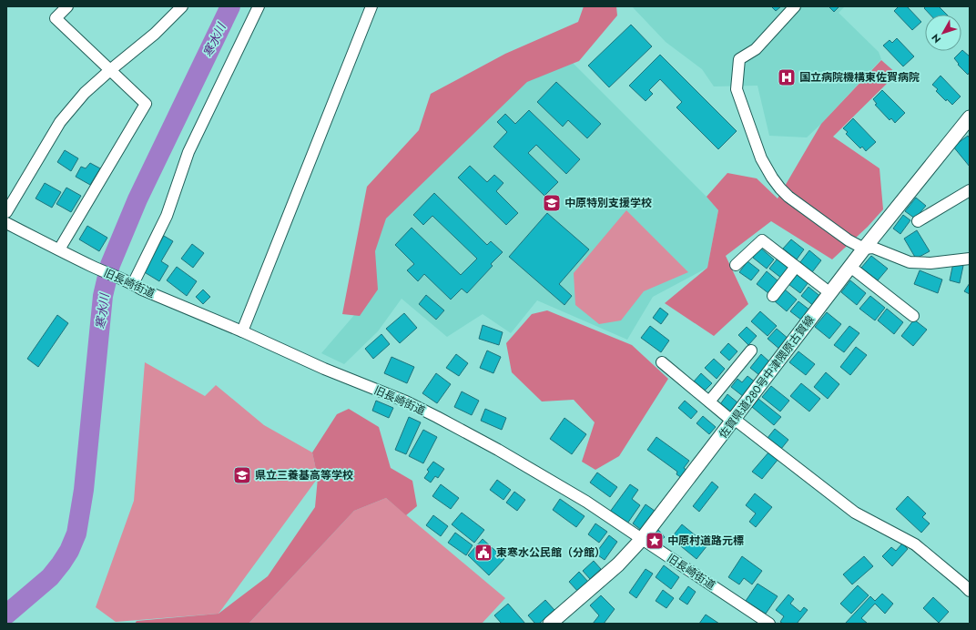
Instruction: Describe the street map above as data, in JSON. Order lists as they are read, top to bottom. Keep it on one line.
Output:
{"streets":{"main road":["佐賀県道280号中津隈原古賀線"],"street":["旧長崎街道"]},"crossings":[["旧長崎街道","佐賀県道280号中津隈原古賀線"]],"water":["寒水川"],"places":{"hospital":["国立病院機構東佐賀病院"],"school or university":["中原特別支援学校","県立三養基高等学校"],"place":["中原村道路元標"],"public building":["東寒水公民館（分館）"]},"north":"bottom left"}
